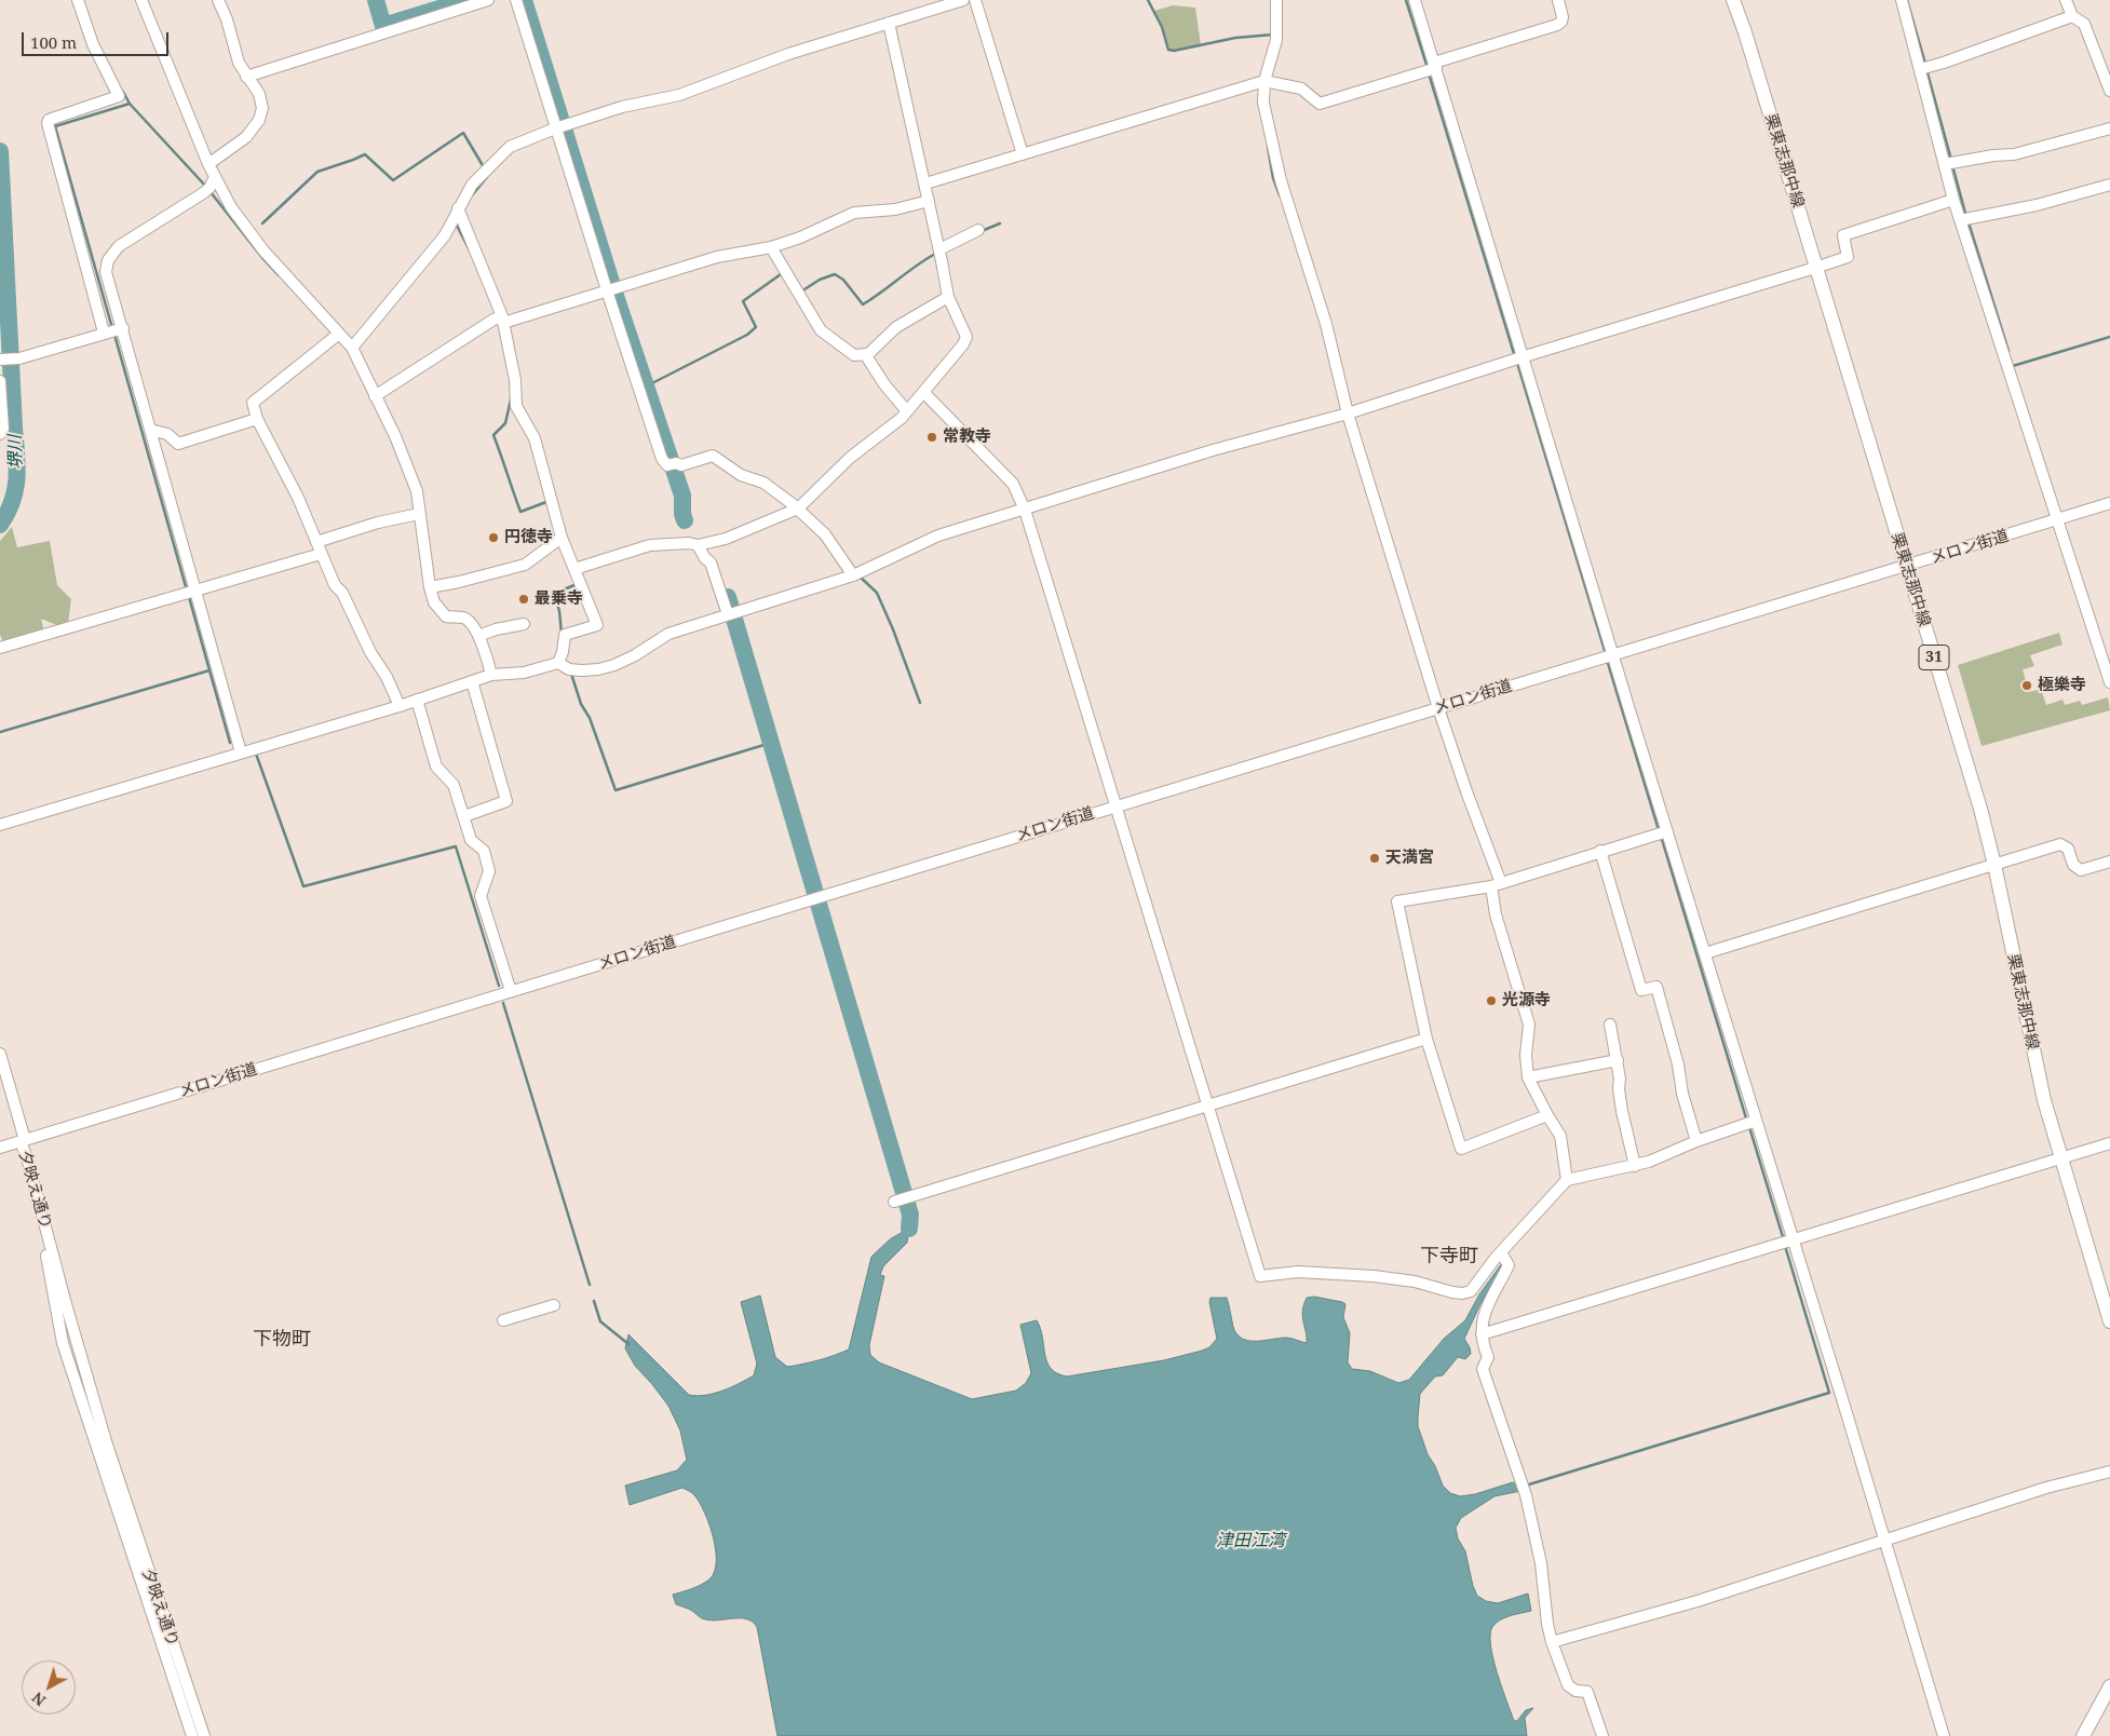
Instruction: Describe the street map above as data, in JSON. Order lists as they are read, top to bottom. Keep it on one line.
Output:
{"streets":{"main road":["栗東志那中線","31"],"street":["メロン街道","夕映え通り"]},"crossings":[["栗東志那中線","メロン街道"],["メロン街道","夕映え通り"]],"districts":["下寺町","下物町"],"water":["堺川","津田江湾"],"places":["常教寺","円徳寺","最乗寺","極樂寺","天満宮","光源寺"],"scale_bar":"100 m","north":"bottom left"}
